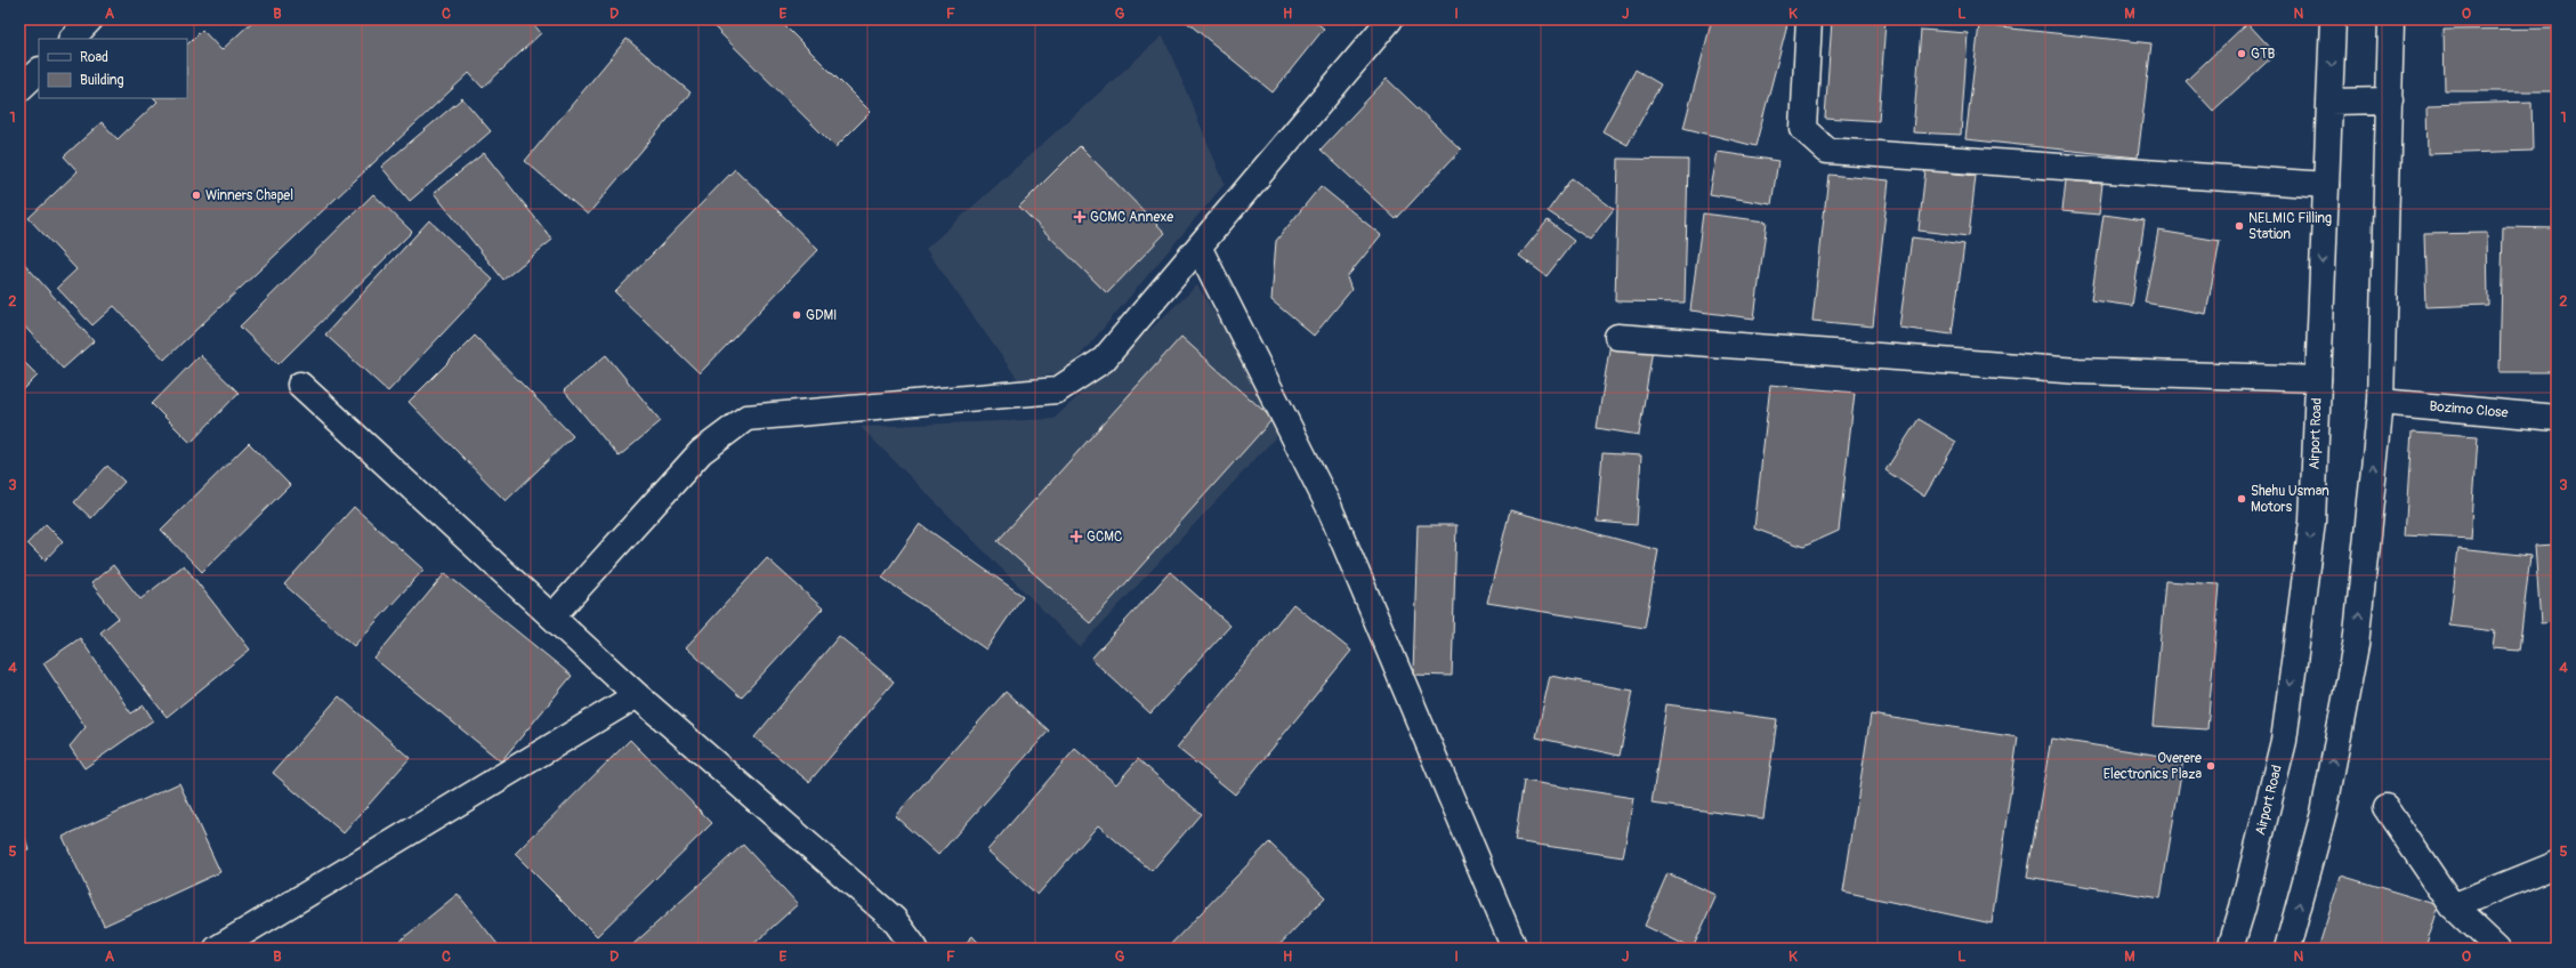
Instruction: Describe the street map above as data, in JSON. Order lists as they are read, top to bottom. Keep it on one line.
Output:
{"streets":{"street":["Bozimo Close","Airport Road"]},"places":{"other":["GTB","Winners Chapel","NELMIC Filling Station","GDMI","Shehu Usman Motors","Overere Electronics Plaza"],"health":["GCMC Annexe","GCMC"]},"legend":["Road","Building"],"grid":{"columns":["A","B","C","D","E","F","G","H","I","J","K","L","M","N","O"],"rows":["1","2","3","4","5"]}}
